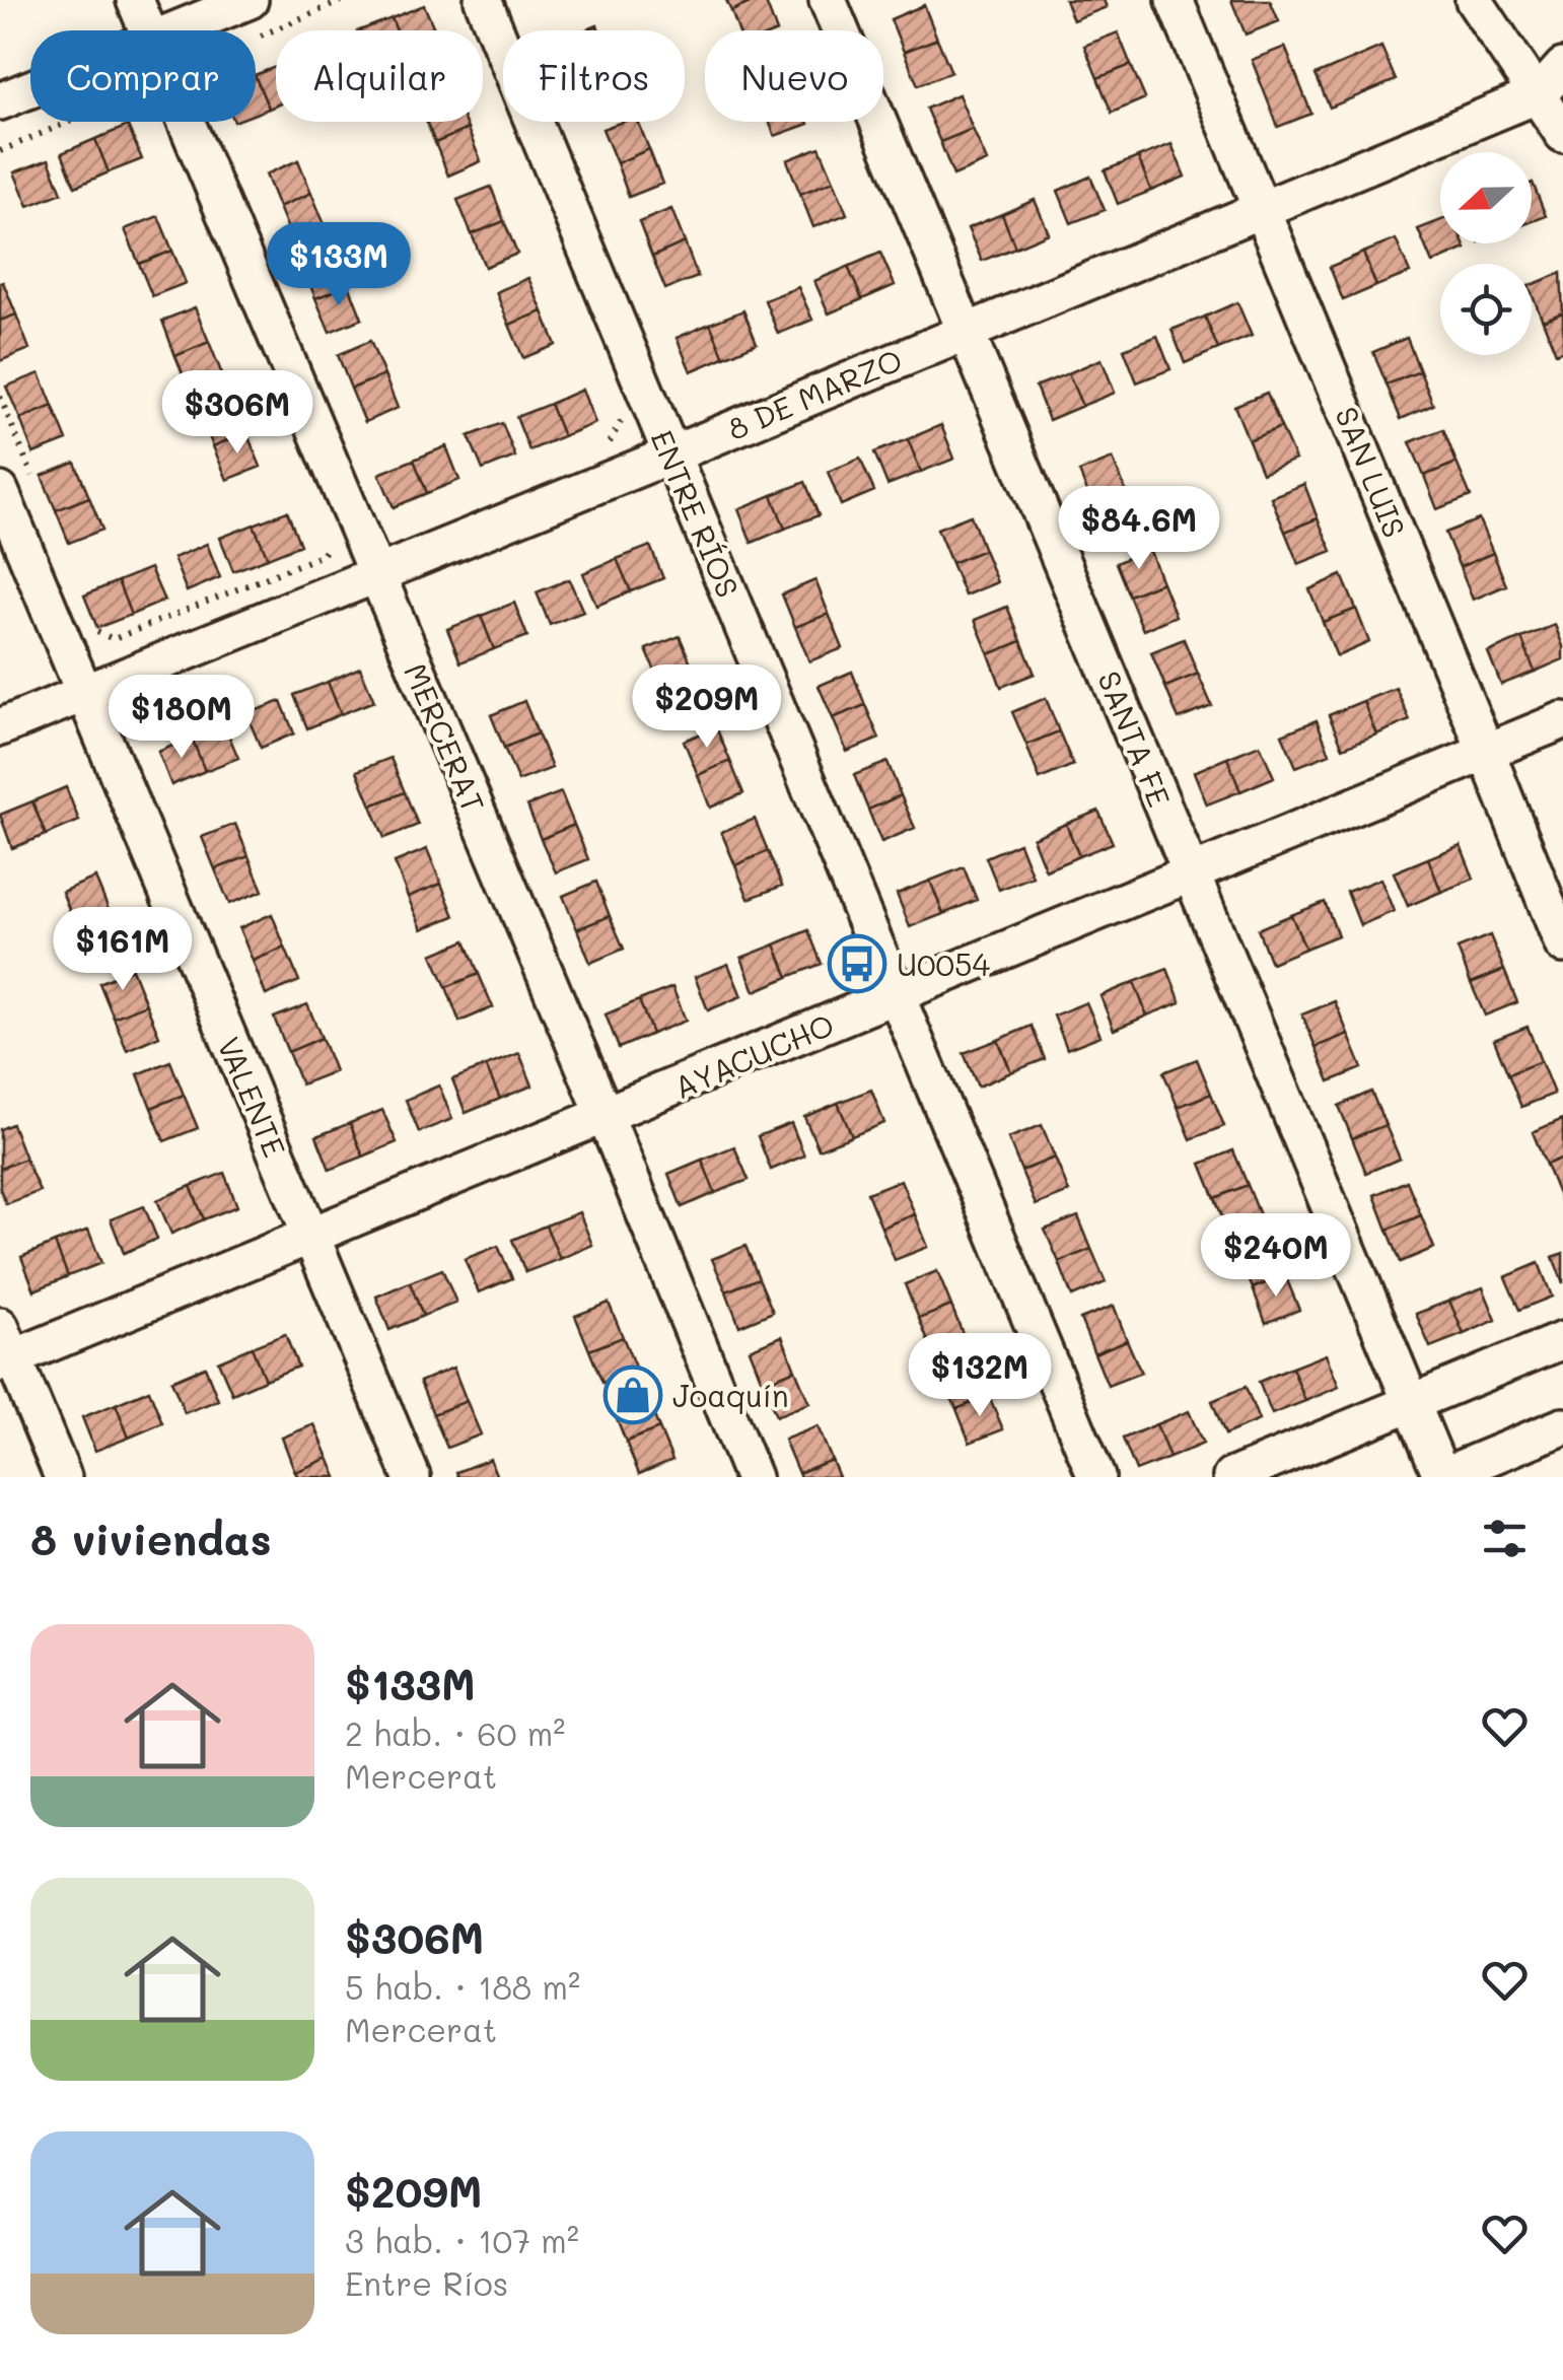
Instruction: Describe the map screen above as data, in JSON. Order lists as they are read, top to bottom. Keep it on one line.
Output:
{"streets":{"street":["8 DE MARZO","SAN LUIS","ENTRE RÍOS","MERCERAT","SANTA FE","AYACUCHO","VALENTE"]},"crossings":[["8 DE MARZO","SAN LUIS"],["8 DE MARZO","ENTRE RÍOS"],["8 DE MARZO","MERCERAT"],["8 DE MARZO","SANTA FE"],["8 DE MARZO","VALENTE"],["SAN LUIS","AYACUCHO"],["ENTRE RÍOS","AYACUCHO"],["MERCERAT","AYACUCHO"],["SANTA FE","AYACUCHO"],["AYACUCHO","VALENTE"]],"places":{"bus stop":["U0054"],"shop":["Joaquín"]},"north":"left","page":{"chip":["Comprar","Alquilar","Filtros","Nuevo"],"price":["$133M","$306M","$84.6M","$209M","$180M","$161M","$240M","$132M"],"heading":"8 viviendas","list":[{"name":"$133M","note":"2 hab. · 60 m² · Mercerat"},{"name":"$306M","note":"5 hab. · 188 m² · Mercerat"},{"name":"$209M","note":"3 hab. · 107 m² · Entre Ríos"}]}}
